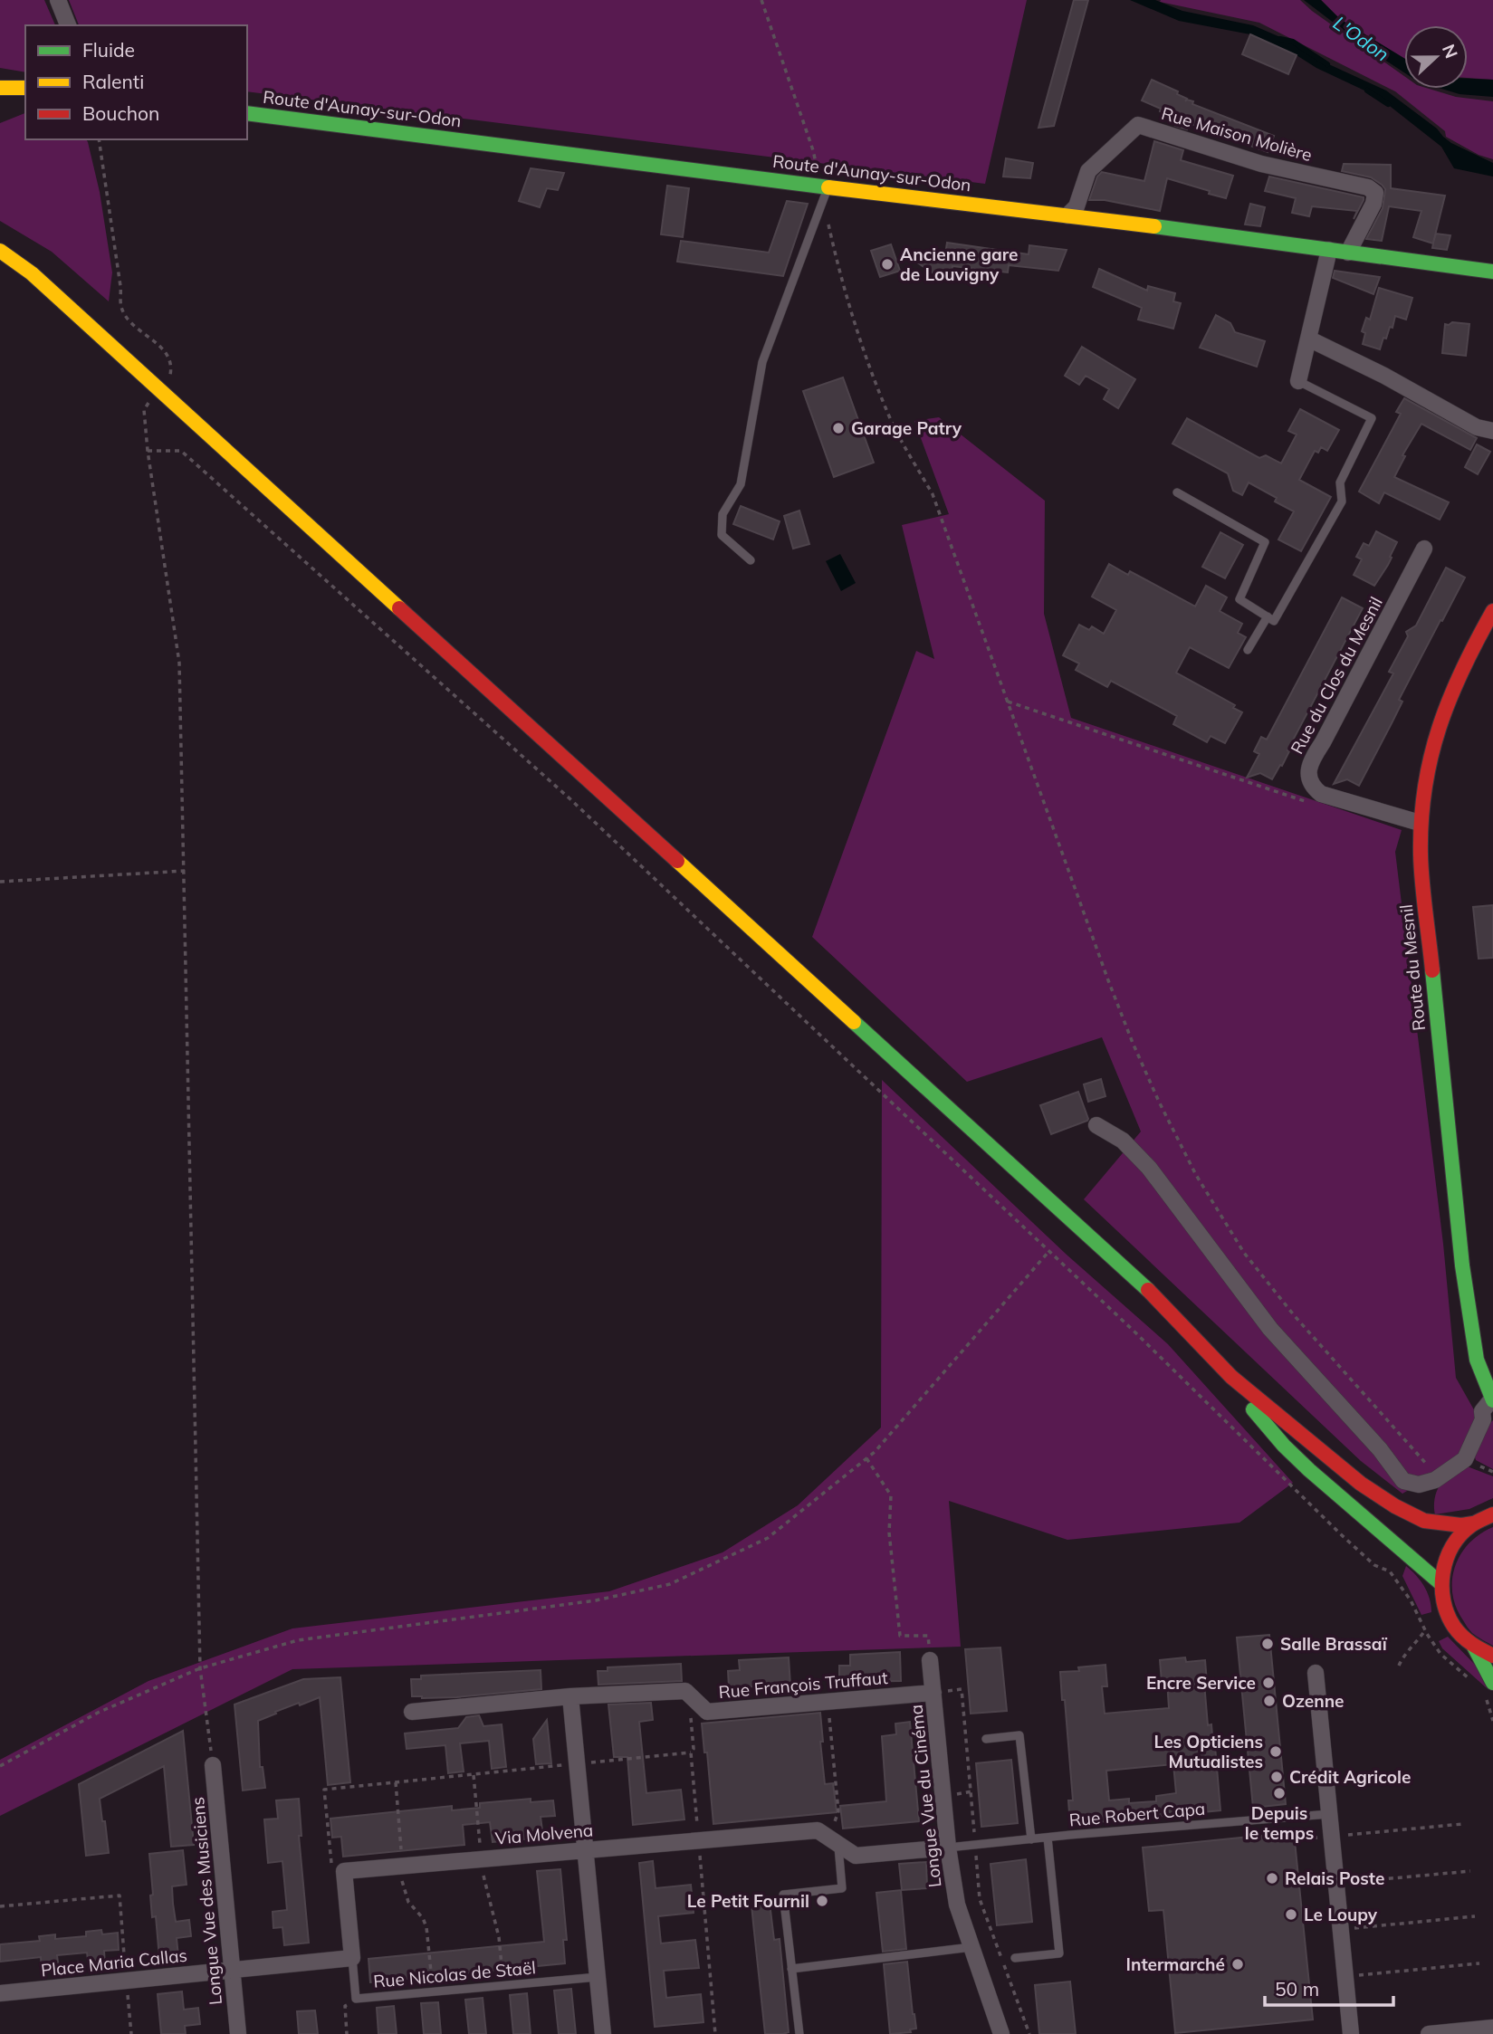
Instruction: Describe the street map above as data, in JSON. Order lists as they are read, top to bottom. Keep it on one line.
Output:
{"streets":{"main road":["Route d'Aunay-sur-Odon","Route du Mesnil"],"street":["Rue Maison Molière","Rue du Clos du Mesnil","Rue François Truffaut","Longue Vue du Cinéma","Via Molvena","Longue Vue des Musiciens","Place Maria Callas"],"lane":["Rue Robert Capa","Rue Nicolas de Staël"]},"crossings":[["Route d'Aunay-sur-Odon","Rue Maison Molière"],["Rue du Clos du Mesnil","Route du Mesnil"],["Rue François Truffaut","Longue Vue du Cinéma"],["Longue Vue du Cinéma","Rue Robert Capa"],["Longue Vue du Cinéma","Via Molvena"],["Rue Robert Capa","Via Molvena"],["Longue Vue des Musiciens","Place Maria Callas"]],"water":["L'Odon"],"places":["Ancienne gare de Louvigny","Garage Patry","Salle Brassaï","Encre Service","Ozenne","Les Opticiens Mutualistes","Crédit Agricole","Depuis le temps","Relais Poste","Le Petit Fournil","Le Loupy","Intermarché"],"legend":["Fluide","Ralenti","Bouchon"],"scale_bar":"50 m","north":"right"}
